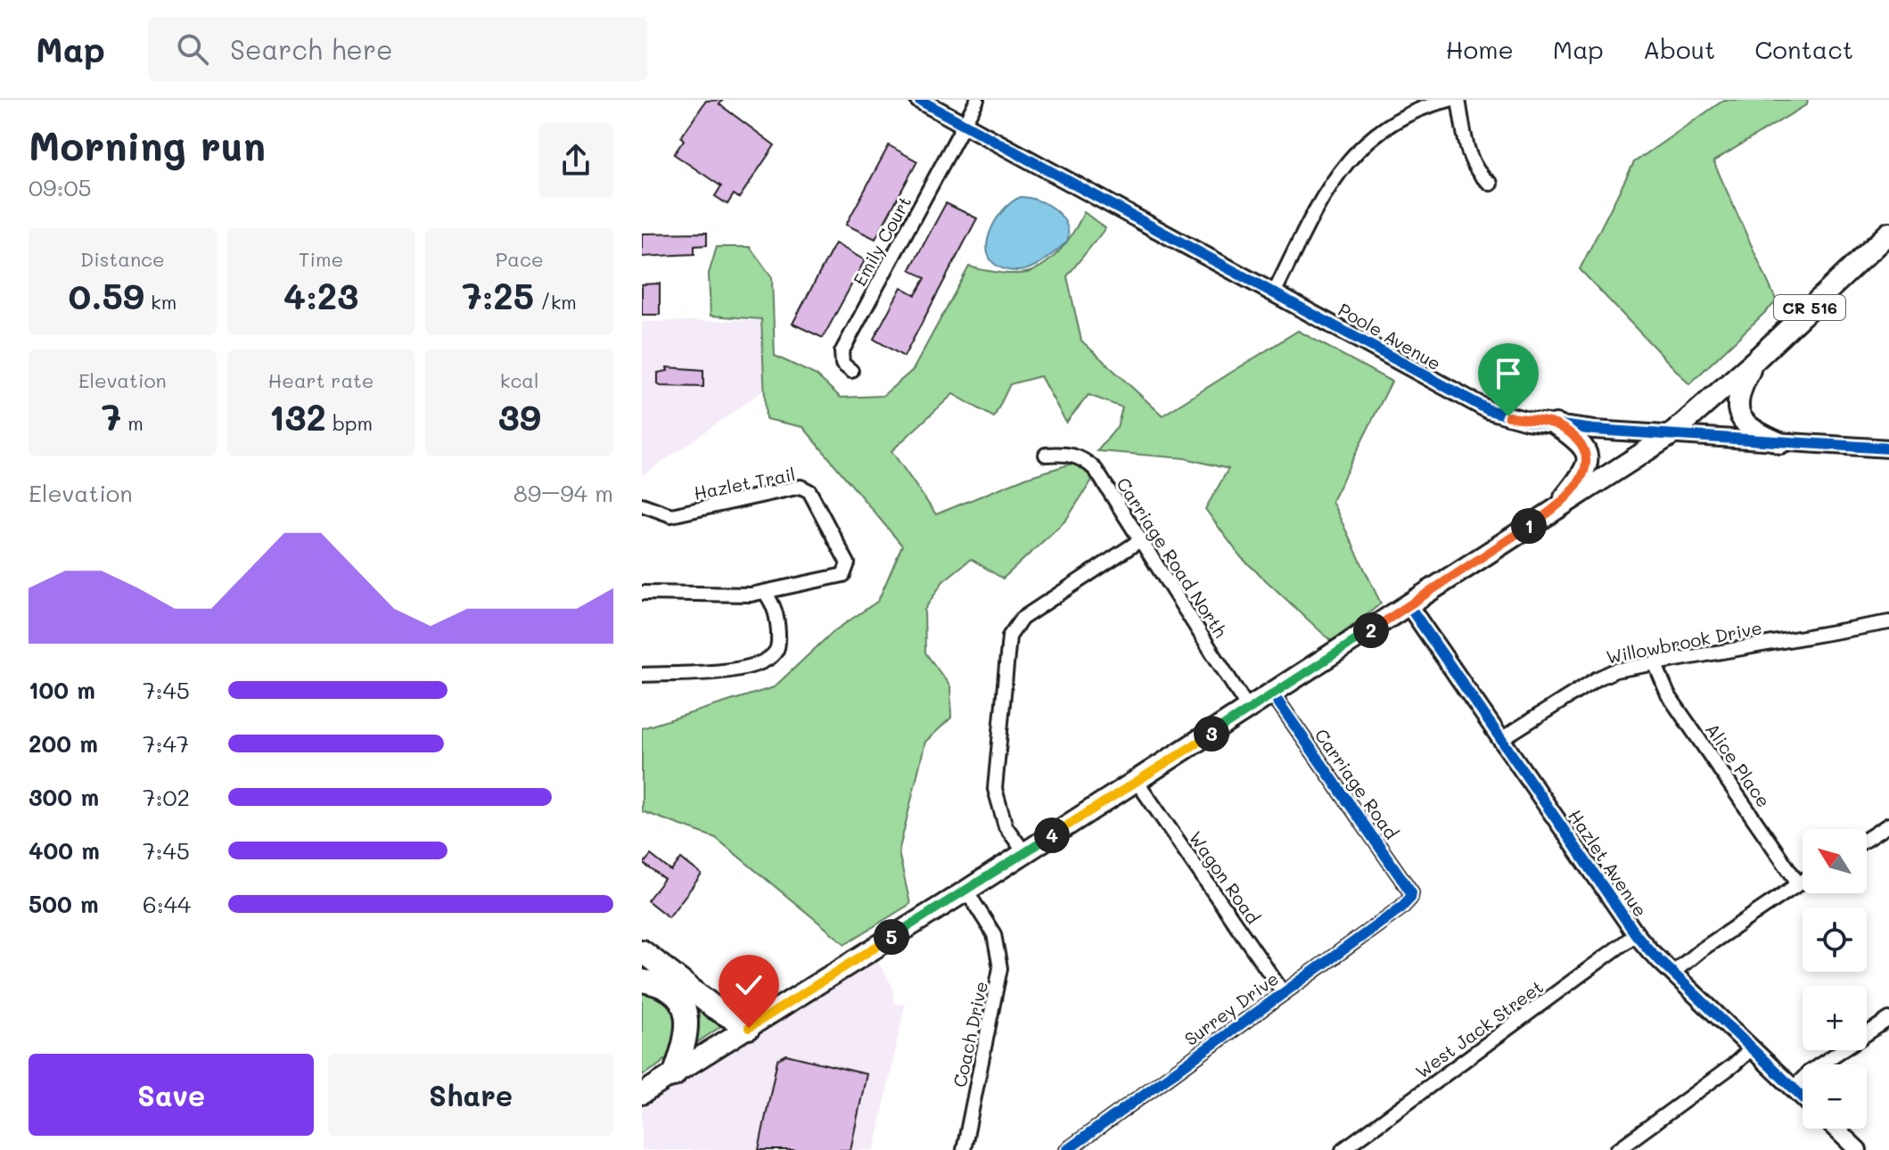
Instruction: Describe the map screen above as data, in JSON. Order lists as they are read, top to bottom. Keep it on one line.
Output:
{"streets":{"main road":["CR 516"],"street":["Emily Court","Poole Avenue","Hazlet Trail","Carriage Road North","Willowbrook Drive","Alice Place","Carriage Road","Hazlet Avenue","Wagon Road","Surrey Drive","West Jack Street","Coach Drive"]},"crossings":[["Emily Court","Poole Avenue"],["CR 516","Poole Avenue"],["CR 516","Carriage Road North"],["CR 516","Carriage Road"],["CR 516","Hazlet Avenue"],["CR 516","Wagon Road"],["CR 516","Coach Drive"],["Willowbrook Drive","Alice Place"],["Willowbrook Drive","Hazlet Avenue"],["Carriage Road","Surrey Drive"],["Hazlet Avenue","West Jack Street"],["Wagon Road","Surrey Drive"]],"north":"top left","page":{"header":"Map","search":"Search here","nav":["Home","Map","About","Contact"],"heading":["Morning run","09:05"],"stats":[["Distance","0.59 km"],["Time","4:23"],["Pace","7:25 /km"],["Elevation","7 m"],["Heart rate","132 bpm"],["kcal","39"]],"chart":["Elevation","89–94 m"],"pins":["1","2","3","4","5"],"list":[{"name":"100 m","note":"7:45"},{"name":"200 m","note":"7:47"},{"name":"300 m","note":"7:02"},{"name":"400 m","note":"7:45"},{"name":"500 m","note":"6:44"}],"map_buttons":["+","−"],"buttons":["Save","Share"]}}
